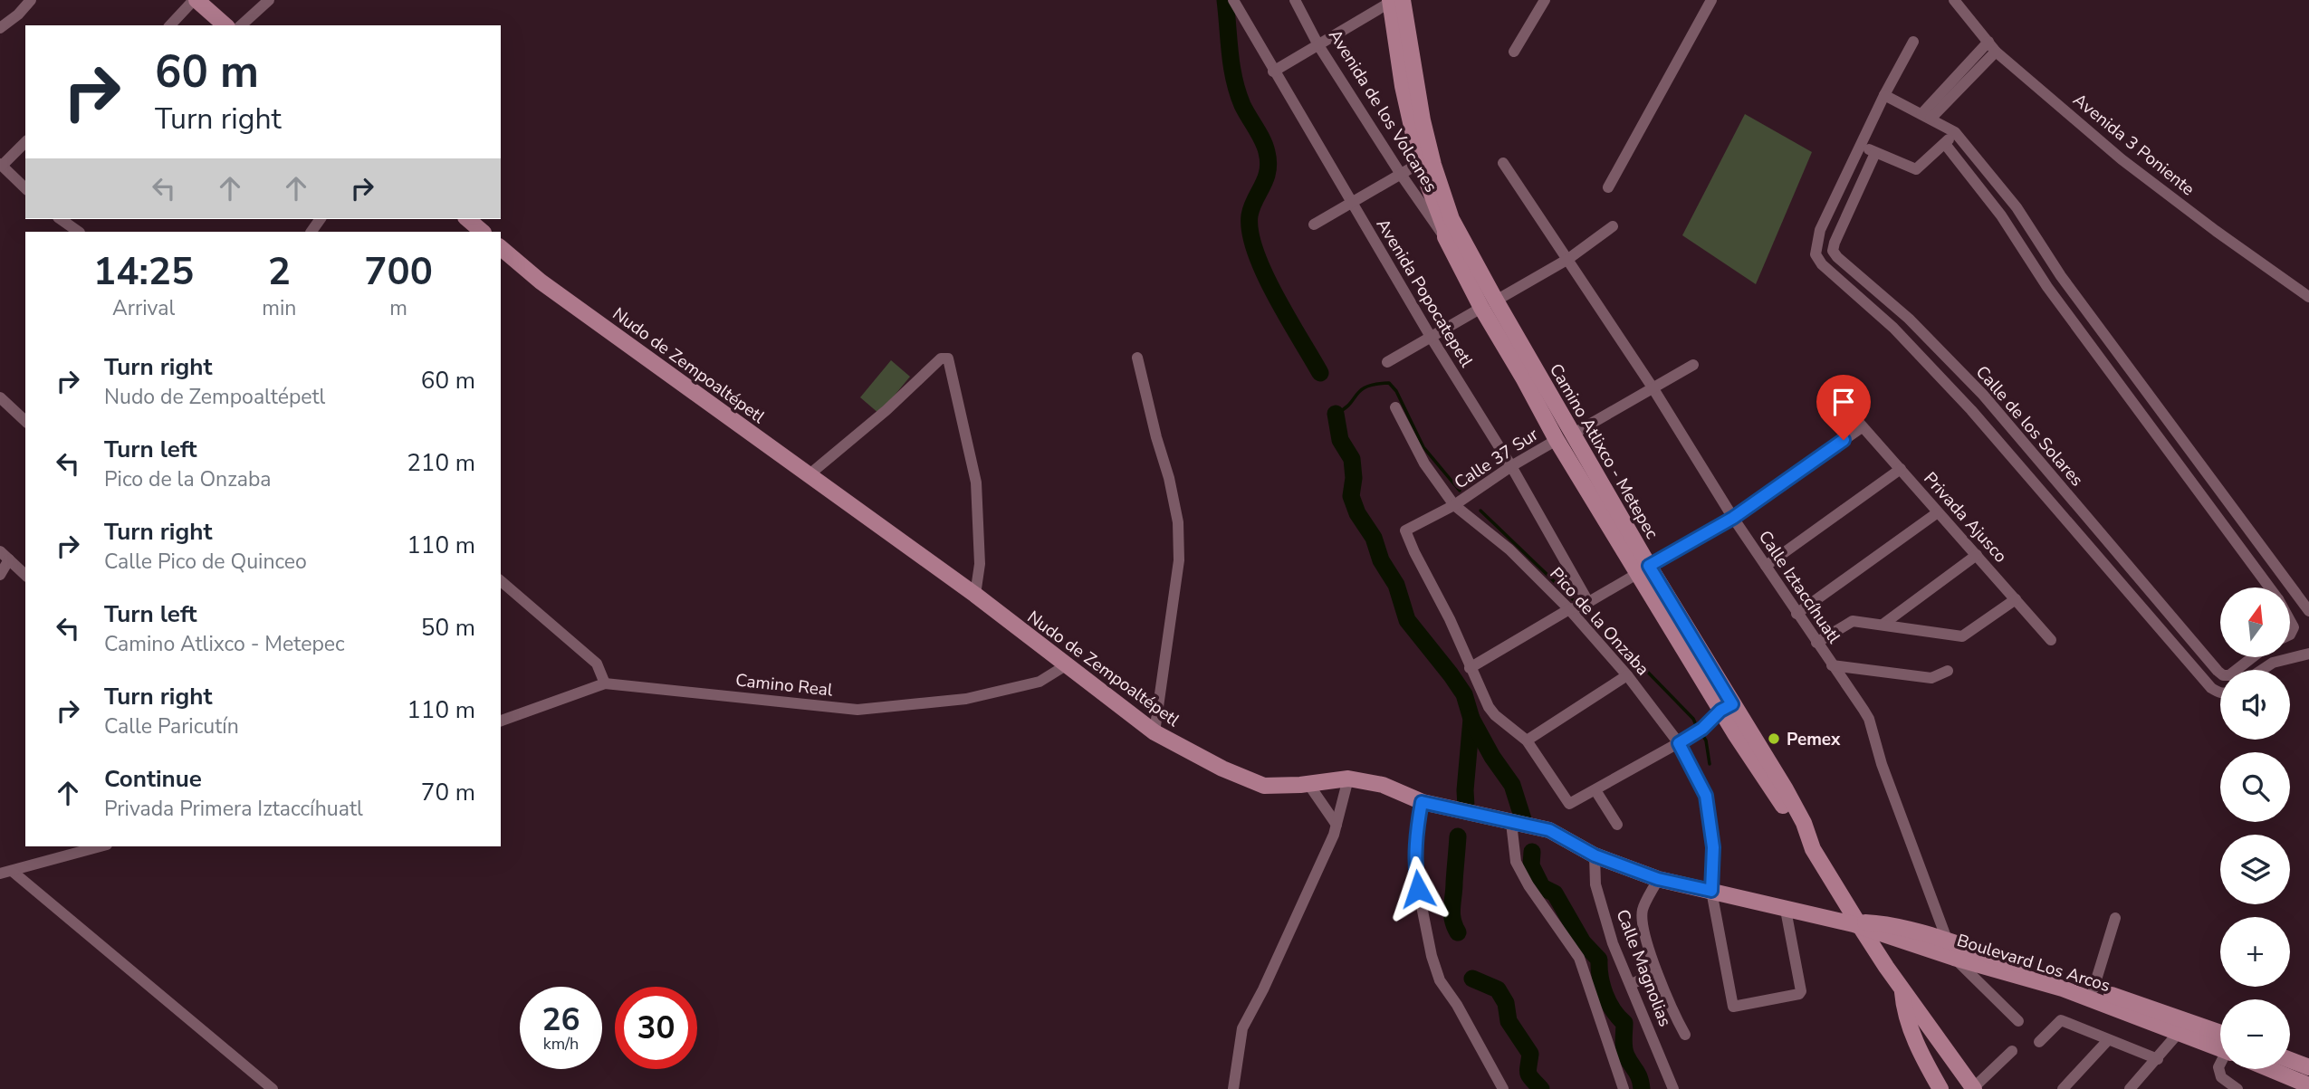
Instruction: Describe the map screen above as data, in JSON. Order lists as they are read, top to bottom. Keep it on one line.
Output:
{"streets":{"main road":["Nudo de Zempoaltépetl","Camino Atlixco - Metepec","Boulevard Los Arcos"],"street":["Avenida de los Volcanes","Avenida 3 Poniente","Avenida Popocatepetl","Calle de los Solares","Calle 37 Sur","Privada Ajusco","Calle Iztaccíhuatl","Pico de la Onzaba","Camino Real","Calle Magnolias"]},"crossings":[["Avenida Popocatepetl","Calle 37 Sur"],["Nudo de Zempoaltépetl","Pico de la Onzaba"],["Nudo de Zempoaltépetl","Camino Real"],["Nudo de Zempoaltépetl","Boulevard Los Arcos"],["Nudo de Zempoaltépetl","Calle Magnolias"],["Calle 37 Sur","Pico de la Onzaba"],["Calle Iztaccíhuatl","Boulevard Los Arcos"]],"places":["Pemex"],"north":"top","page":{"turn":["60 m","Turn right"],"eta":["14:25","Arrival","2","min","700","m"],"list":[{"name":"Turn right","note":"Nudo de Zempoaltépetl","value":"60 m"},{"name":"Turn left","note":"Pico de la Onzaba","value":"210 m"},{"name":"Turn right","note":"Calle Pico de Quinceo","value":"110 m"},{"name":"Turn left","note":"Camino Atlixco - Metepec","value":"50 m"},{"name":"Turn right","note":"Calle Paricutín","value":"110 m"},{"name":"Continue","note":"Privada Primera Iztaccíhuatl","value":"70 m"}],"map_buttons":["+","−"],"speed":"26 km/h","limit":"30"}}
